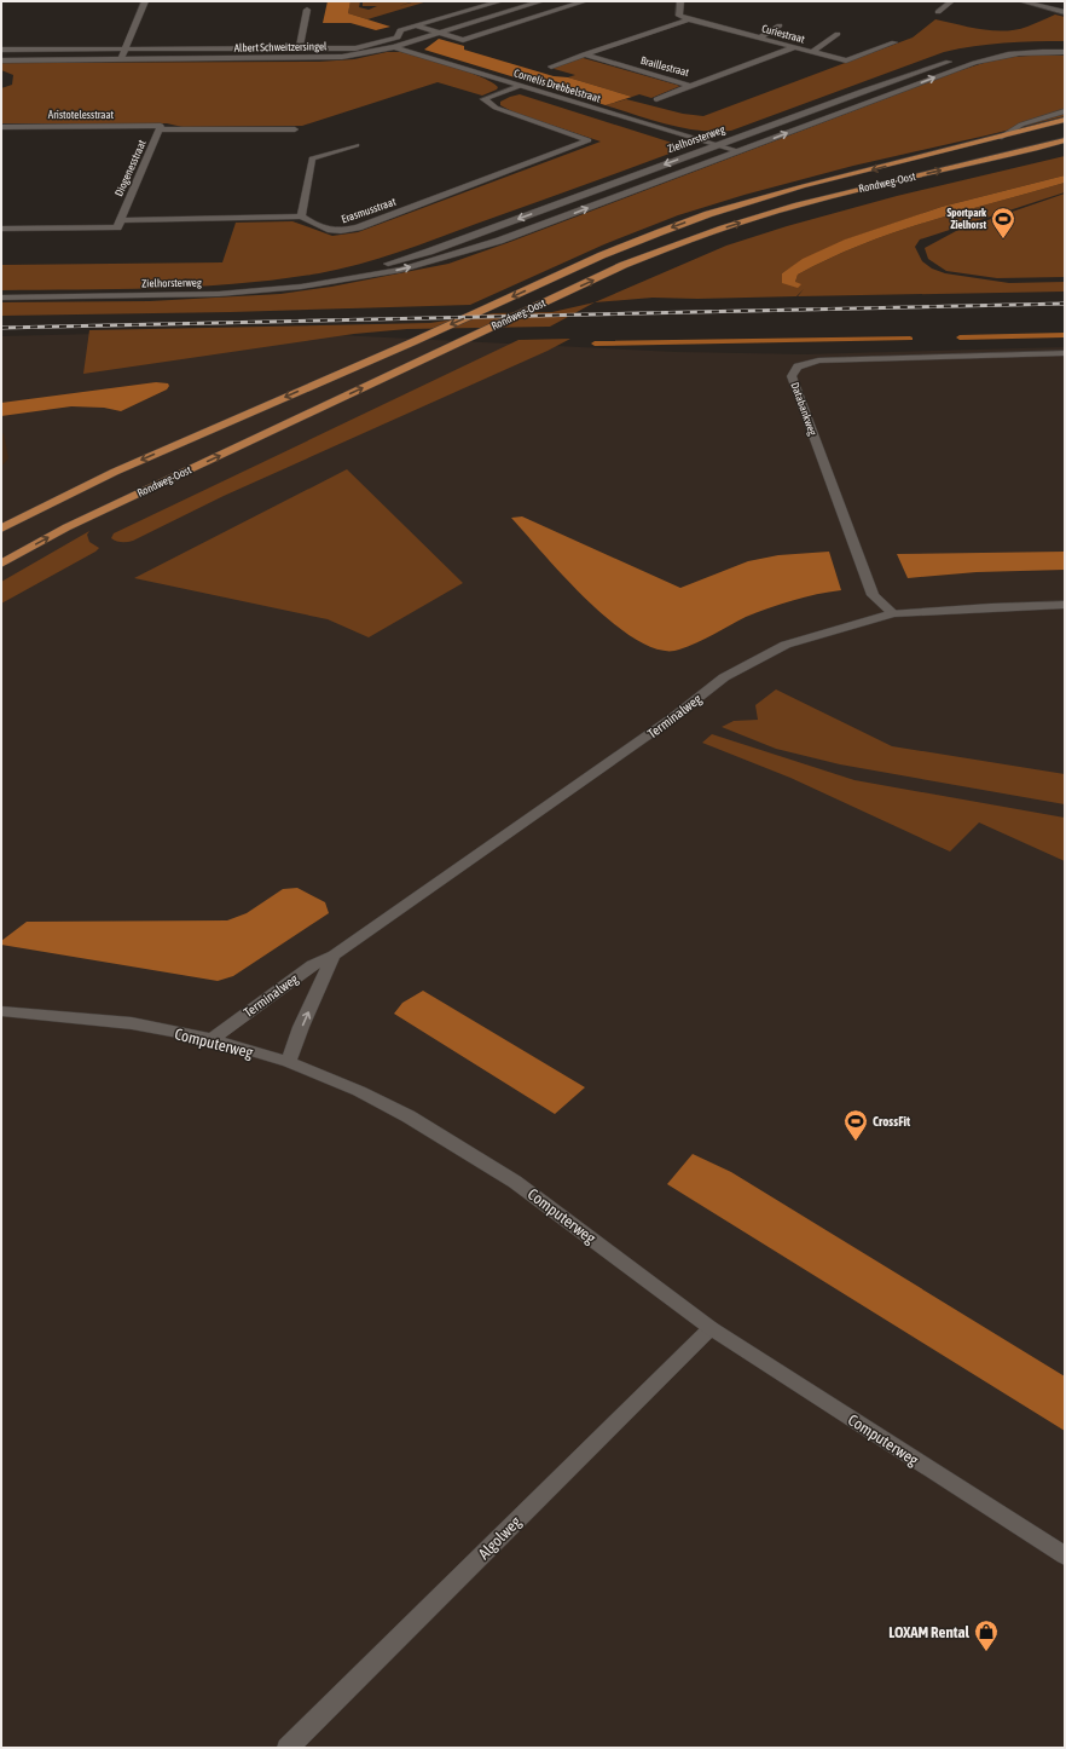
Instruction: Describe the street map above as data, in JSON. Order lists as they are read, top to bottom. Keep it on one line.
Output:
{"streets":{"main road":["Rondweg-Oost"],"street":["Curiestraat","Albert Schweitzersingel","Braillestraat","Cornelis Drebbelstraat","Aristotelesstraat","Zielhorsterweg","Diogenesstraat","Erasmusstraat","Databankweg","Terminalweg","Computerweg","Algolweg"]},"crossings":[["Curiestraat","Braillestraat"],["Albert Schweitzersingel","Cornelis Drebbelstraat"],["Cornelis Drebbelstraat","Zielhorsterweg"],["Cornelis Drebbelstraat","Erasmusstraat"],["Aristotelesstraat","Diogenesstraat"],["Databankweg","Terminalweg"],["Terminalweg","Computerweg"],["Computerweg","Algolweg"]],"places":{"sports":["Sportpark Zielhorst","CrossFit"],"shop":["LOXAM Rental"]}}
